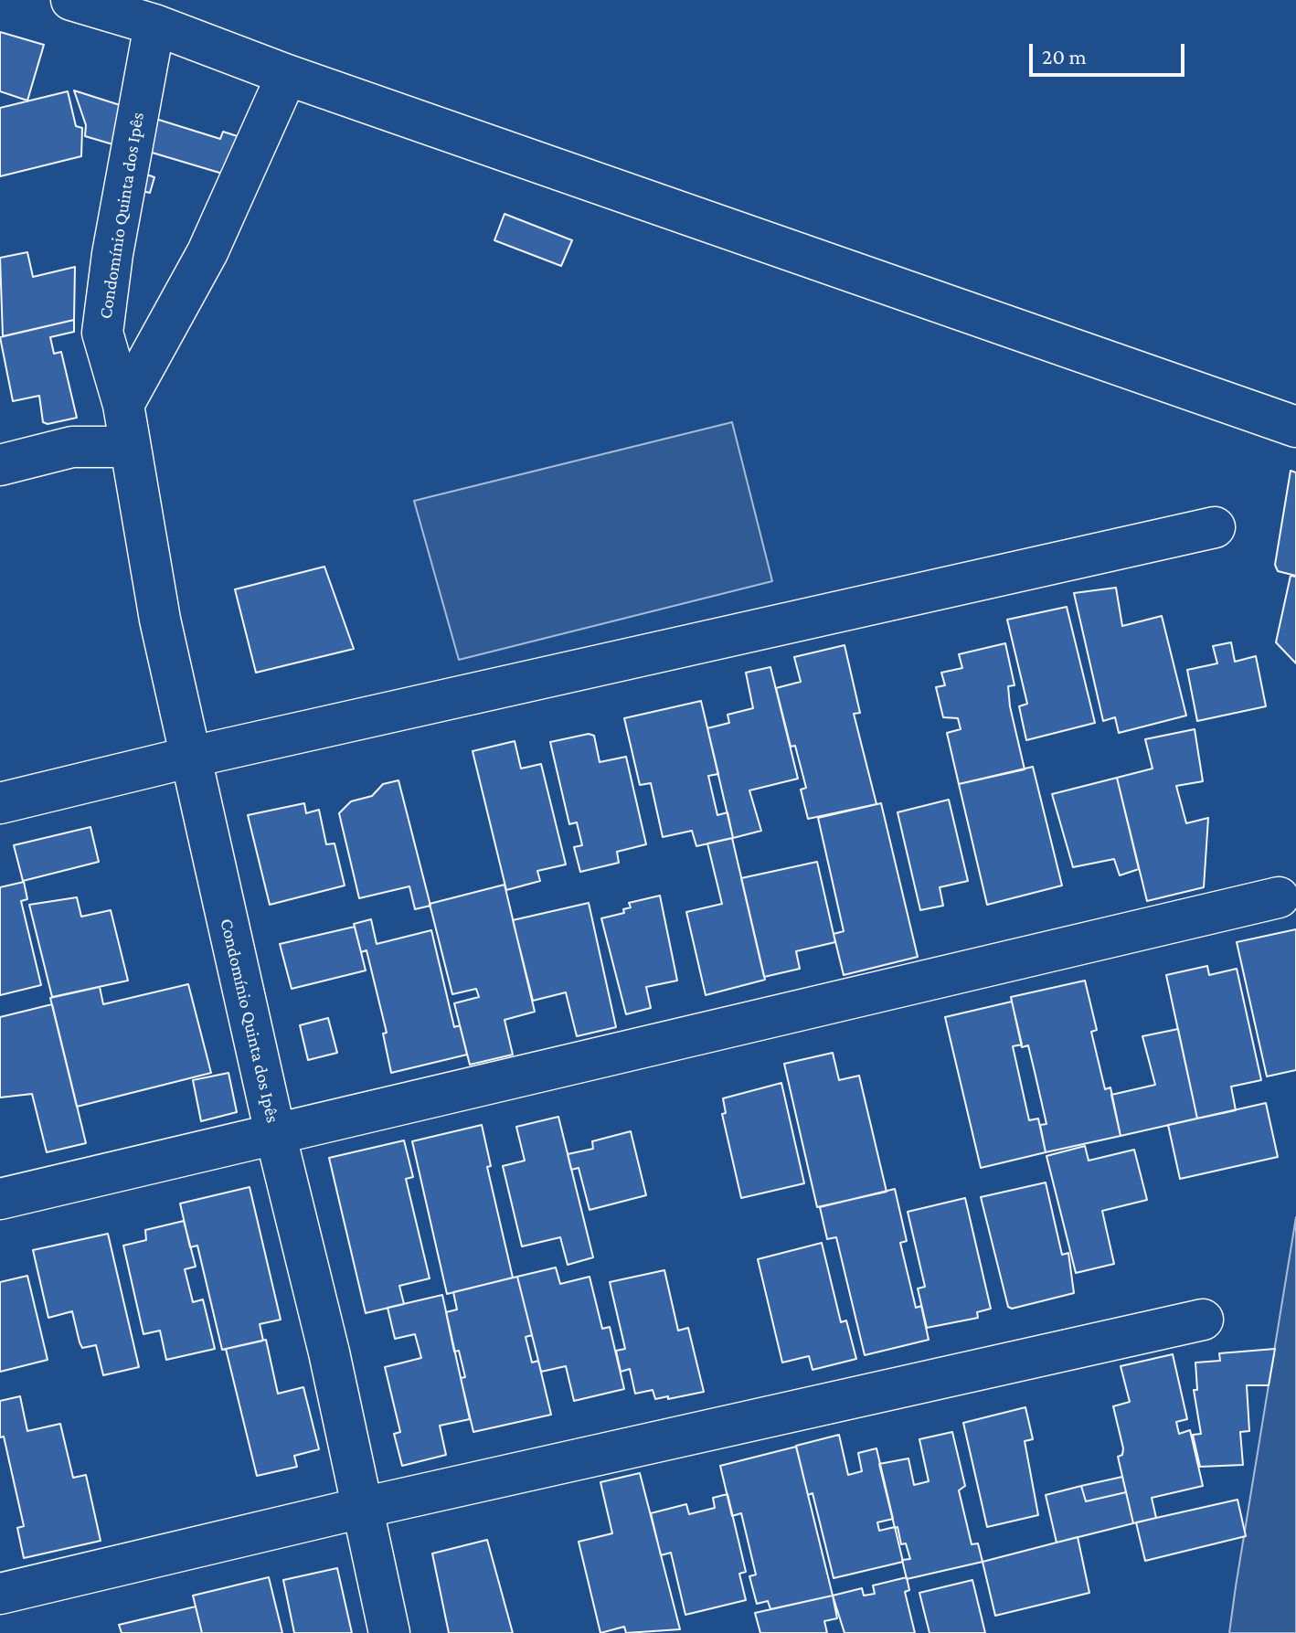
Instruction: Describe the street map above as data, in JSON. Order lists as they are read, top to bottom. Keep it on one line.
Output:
{"streets":{"street":["Condomínio Quinta dos Ipês"]},"scale_bar":"20 m"}
